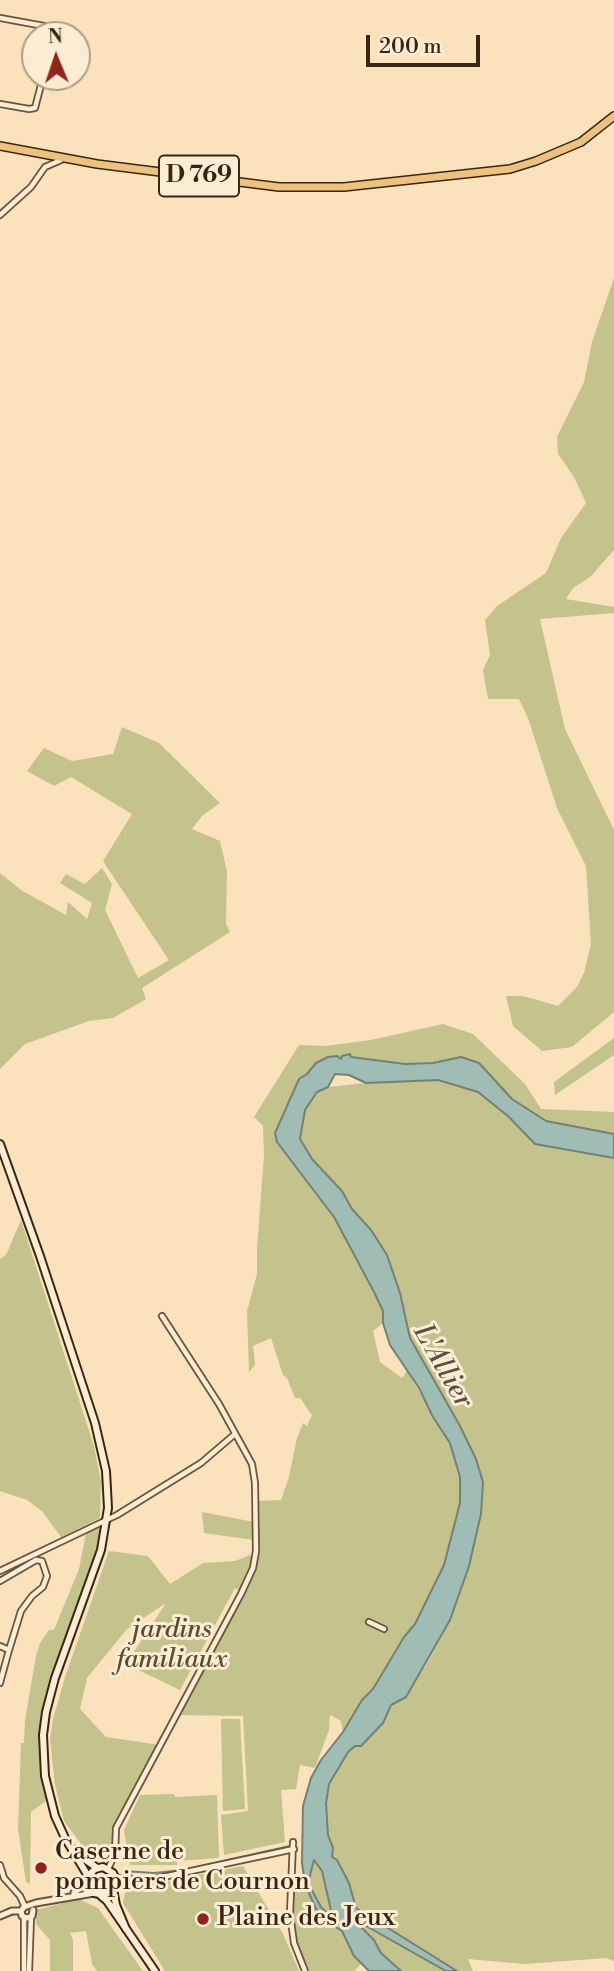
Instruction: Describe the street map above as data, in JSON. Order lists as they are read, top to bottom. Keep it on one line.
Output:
{"streets":{"main road":["D 769"]},"water":["L'Allier"],"parks":["jardins familiaux"],"places":["Caserne de pompiers de Cournon","Plaine des Jeux"],"scale_bar":"200 m","north":"top"}
